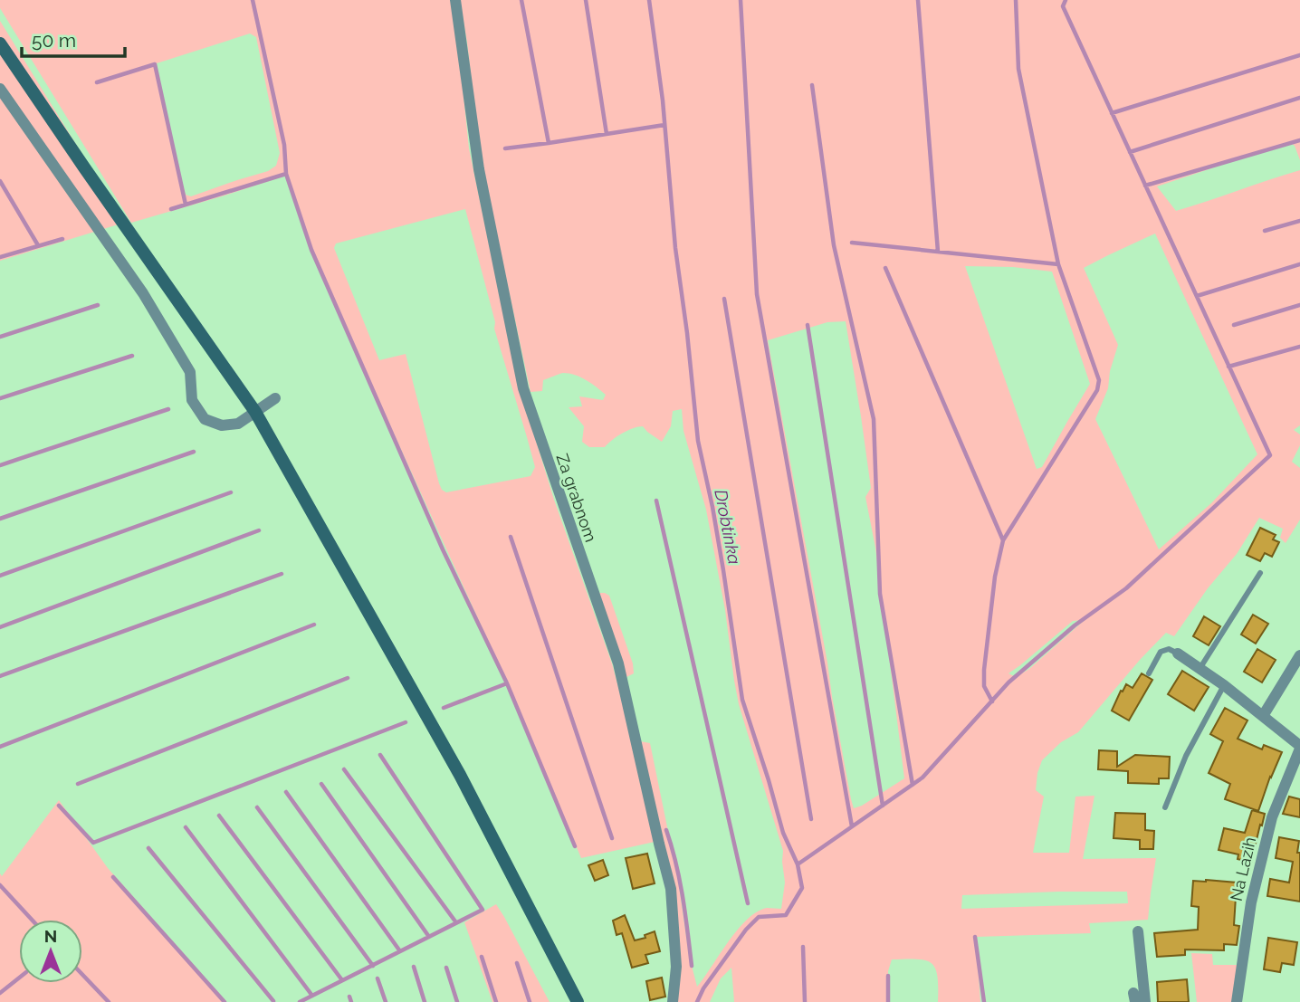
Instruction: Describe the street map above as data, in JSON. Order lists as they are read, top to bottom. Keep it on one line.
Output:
{"streets":{"street":["Za grabnom","Na Lazih"]},"water":["Drobtinka"],"scale_bar":"50 m","north":"top"}
